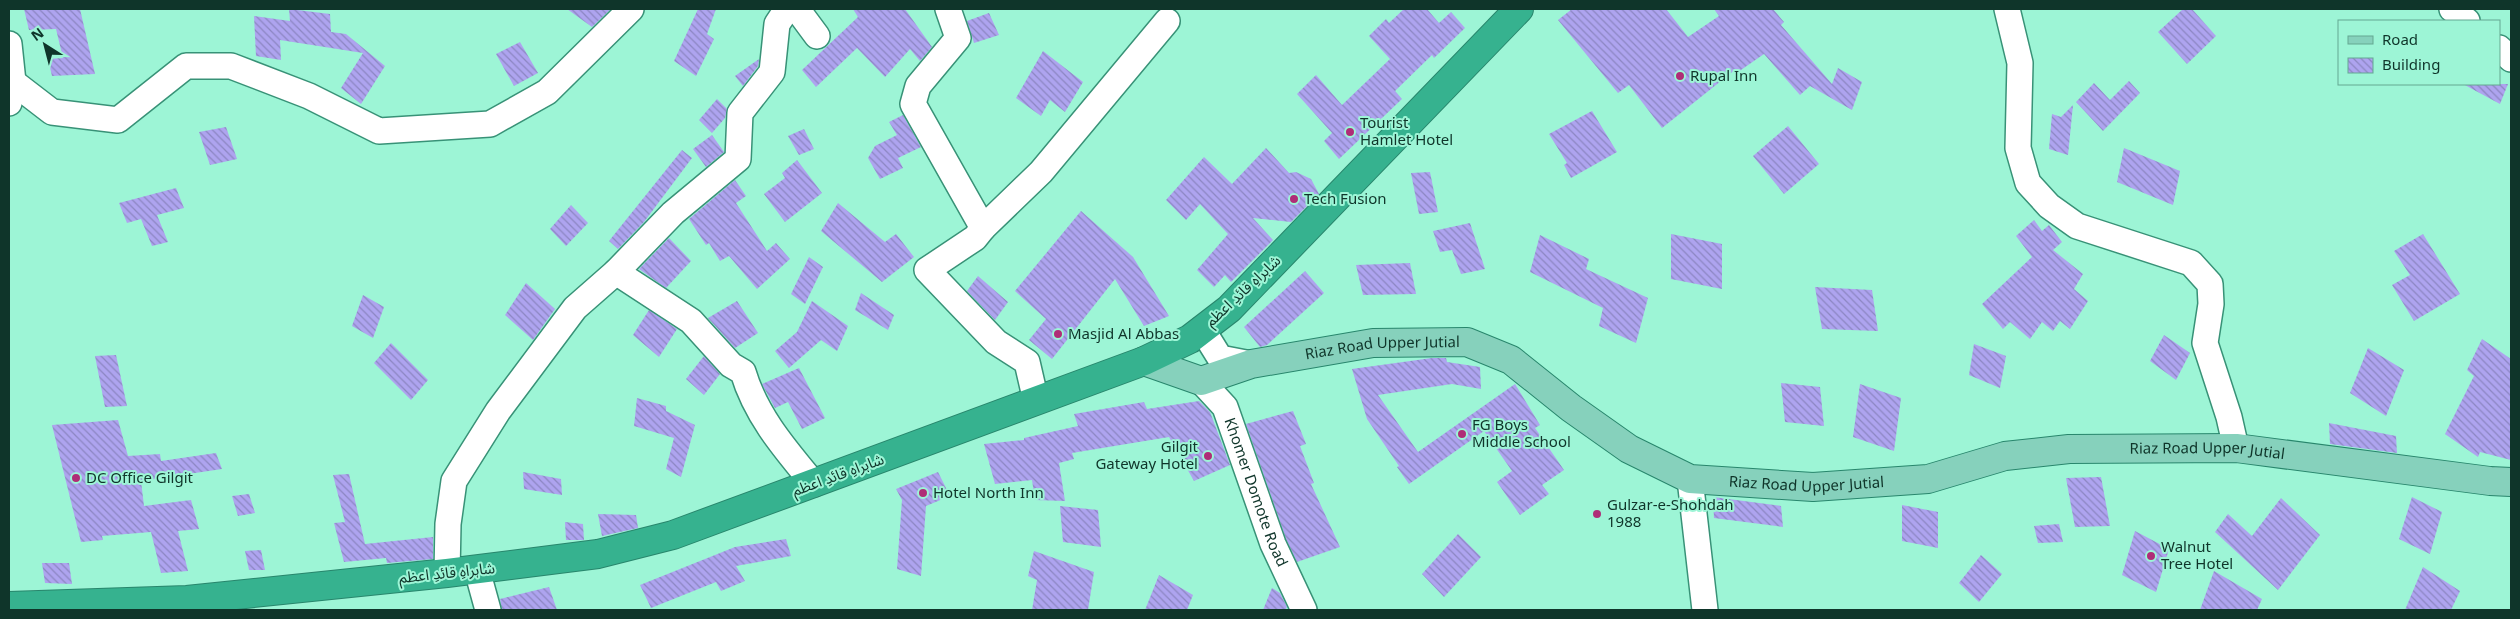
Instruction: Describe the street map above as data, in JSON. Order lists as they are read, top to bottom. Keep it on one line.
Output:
{"streets":{"highway":["شاہراہِ قائدِ اعظم"],"main road":["Riaz Road Upper Jutial"],"street":["Khomer Domote Road"]},"crossings":[["Riaz Road Upper Jutial","Khomer Domote Road"]],"places":["Rupal Inn","Tourist Hamlet Hotel","Tech Fusion","Masjid Al Abbas","FG Boys Middle School","Gilgit Gateway Hotel","DC Office Gilgit","Hotel North Inn","Gulzar-e-Shohdah 1988","Walnut Tree Hotel"],"legend":["Road","Building"],"north":"top left"}
